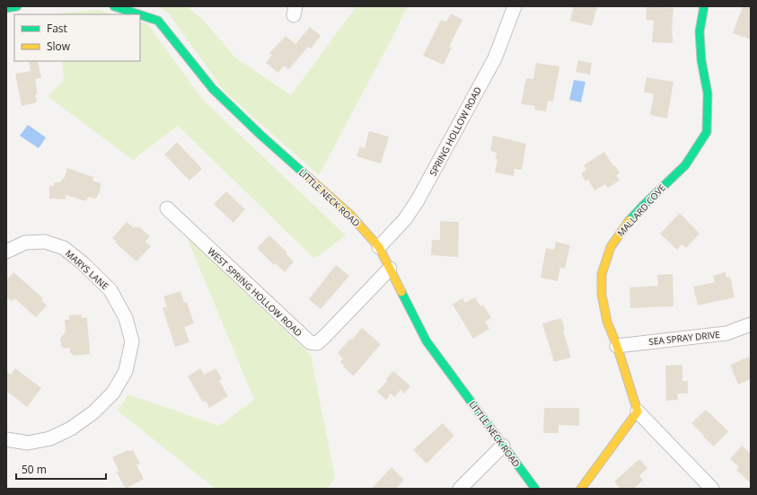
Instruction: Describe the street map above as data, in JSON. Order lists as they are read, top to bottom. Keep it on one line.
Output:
{"streets":{"street":["SPRING HOLLOW ROAD","LITTLE NECK ROAD","MALLARD COVE","MARYS LANE","WEST SPRING HOLLOW ROAD","SEA SPRAY DRIVE"]},"crossings":[["SPRING HOLLOW ROAD","LITTLE NECK ROAD"],["LITTLE NECK ROAD","WEST SPRING HOLLOW ROAD"],["MALLARD COVE","SEA SPRAY DRIVE"]],"legend":["Fast","Slow"],"scale_bar":"50 m"}
